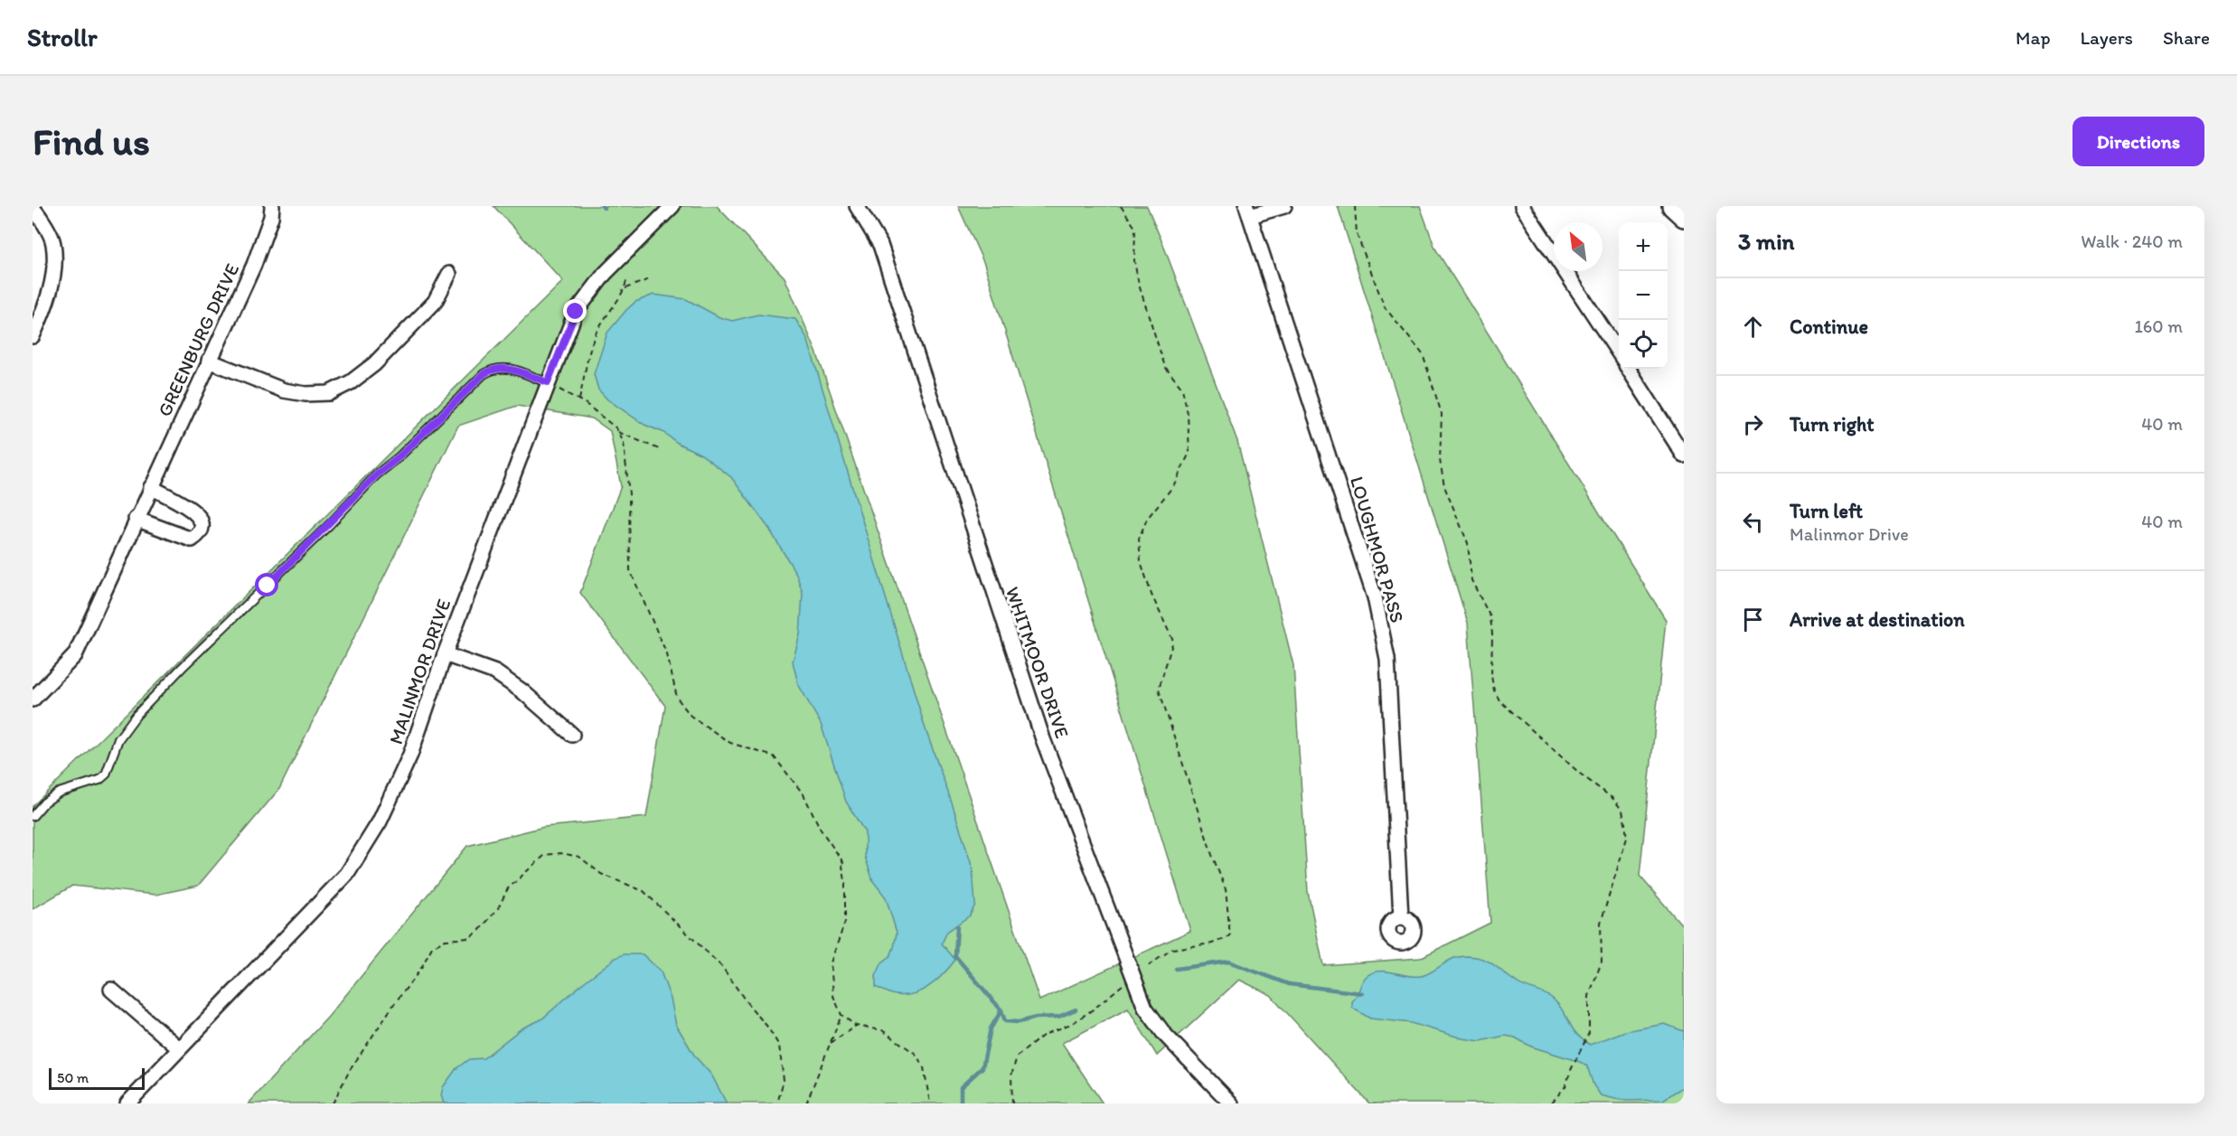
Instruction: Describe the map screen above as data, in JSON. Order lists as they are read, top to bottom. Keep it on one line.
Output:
{"streets":{"street":["GREENBURG DRIVE","LOUGHMOR PASS","WHITMOOR DRIVE","MALINMOR DRIVE"]},"scale_bar":"50 m","north":"top left","page":{"header":"Strollr","nav":["Map","Layers","Share"],"buttons":"Directions","title":"Find us","heading":["3 min","Walk · 240 m"],"map_buttons":["+","−"],"list":[["Continue","160 m"],["Turn right","40 m"],["Turn left","Malinmor Drive","40 m"],"Arrive at destination"],"scale":"50 m"}}
